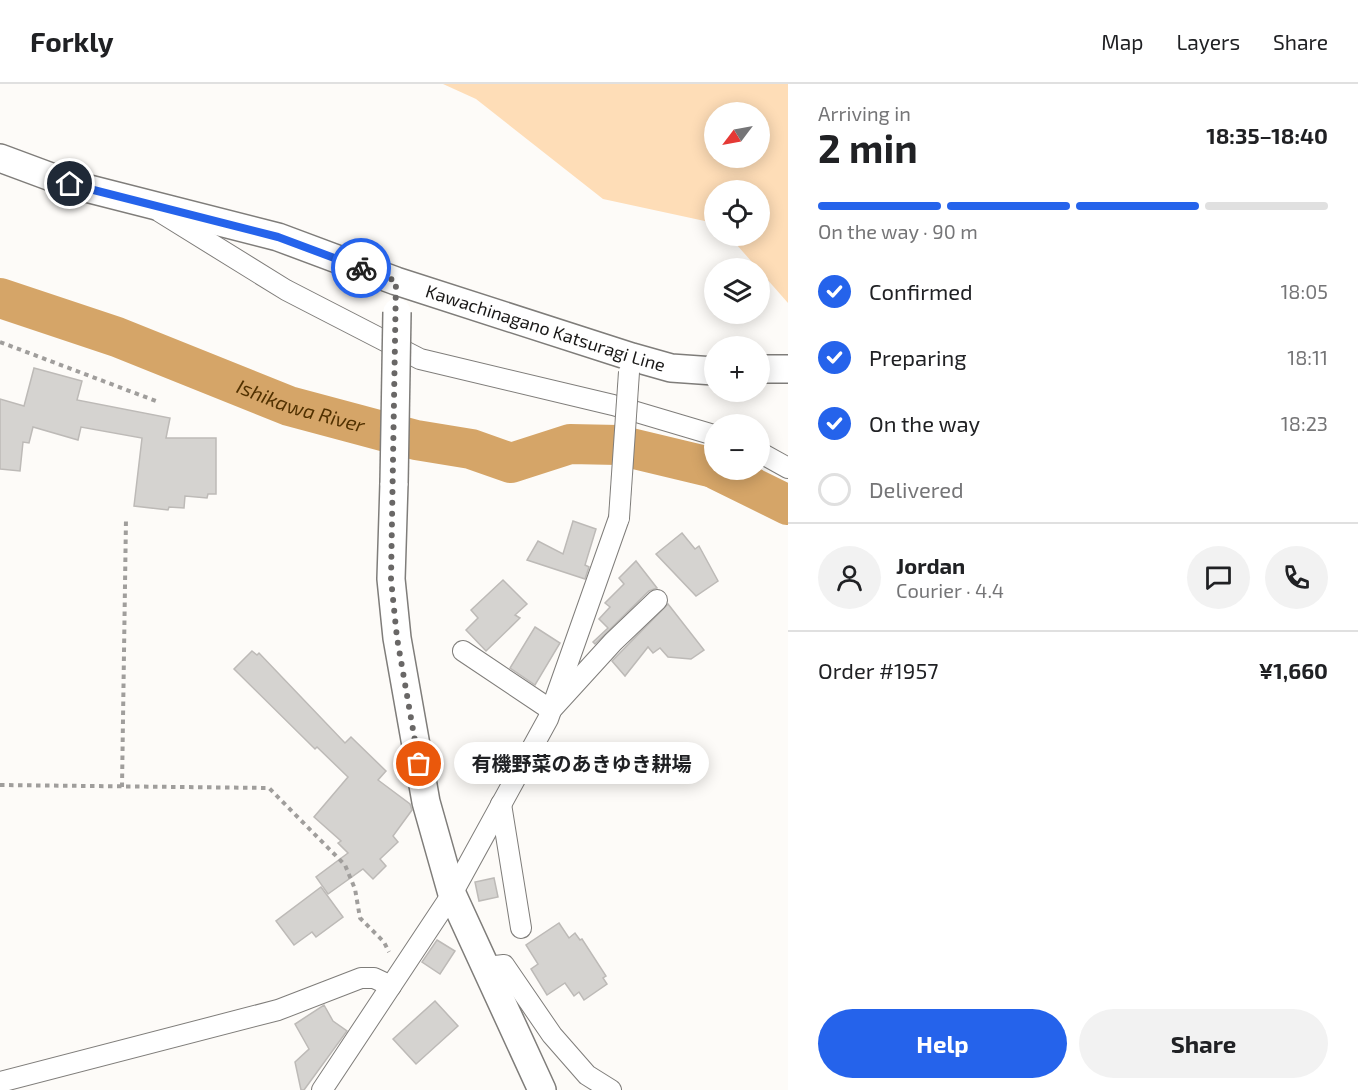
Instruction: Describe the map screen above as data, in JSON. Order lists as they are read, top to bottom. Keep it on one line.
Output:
{"streets":{"street":["Kawachinagano Katsuragi Line"]},"water":["Ishikawa River"],"places":["有機野菜のあきゆき耕場"],"north":"bottom left","page":{"header":"Forkly","nav":["Map","Layers","Share"],"heading":["2 min","Arriving in","18:35–18:40"],"panel":["Jordan","Courier · 4.4","Order #1957","¥1,660"],"map_buttons":["+","−"],"bar":"On the way · 90 m","list":[["Confirmed","18:05"],["Preparing","18:11"],["On the way","18:23"],"Delivered"],"bubble":"有機野菜のあきゆき耕場","buttons":["Help","Share"]}}
